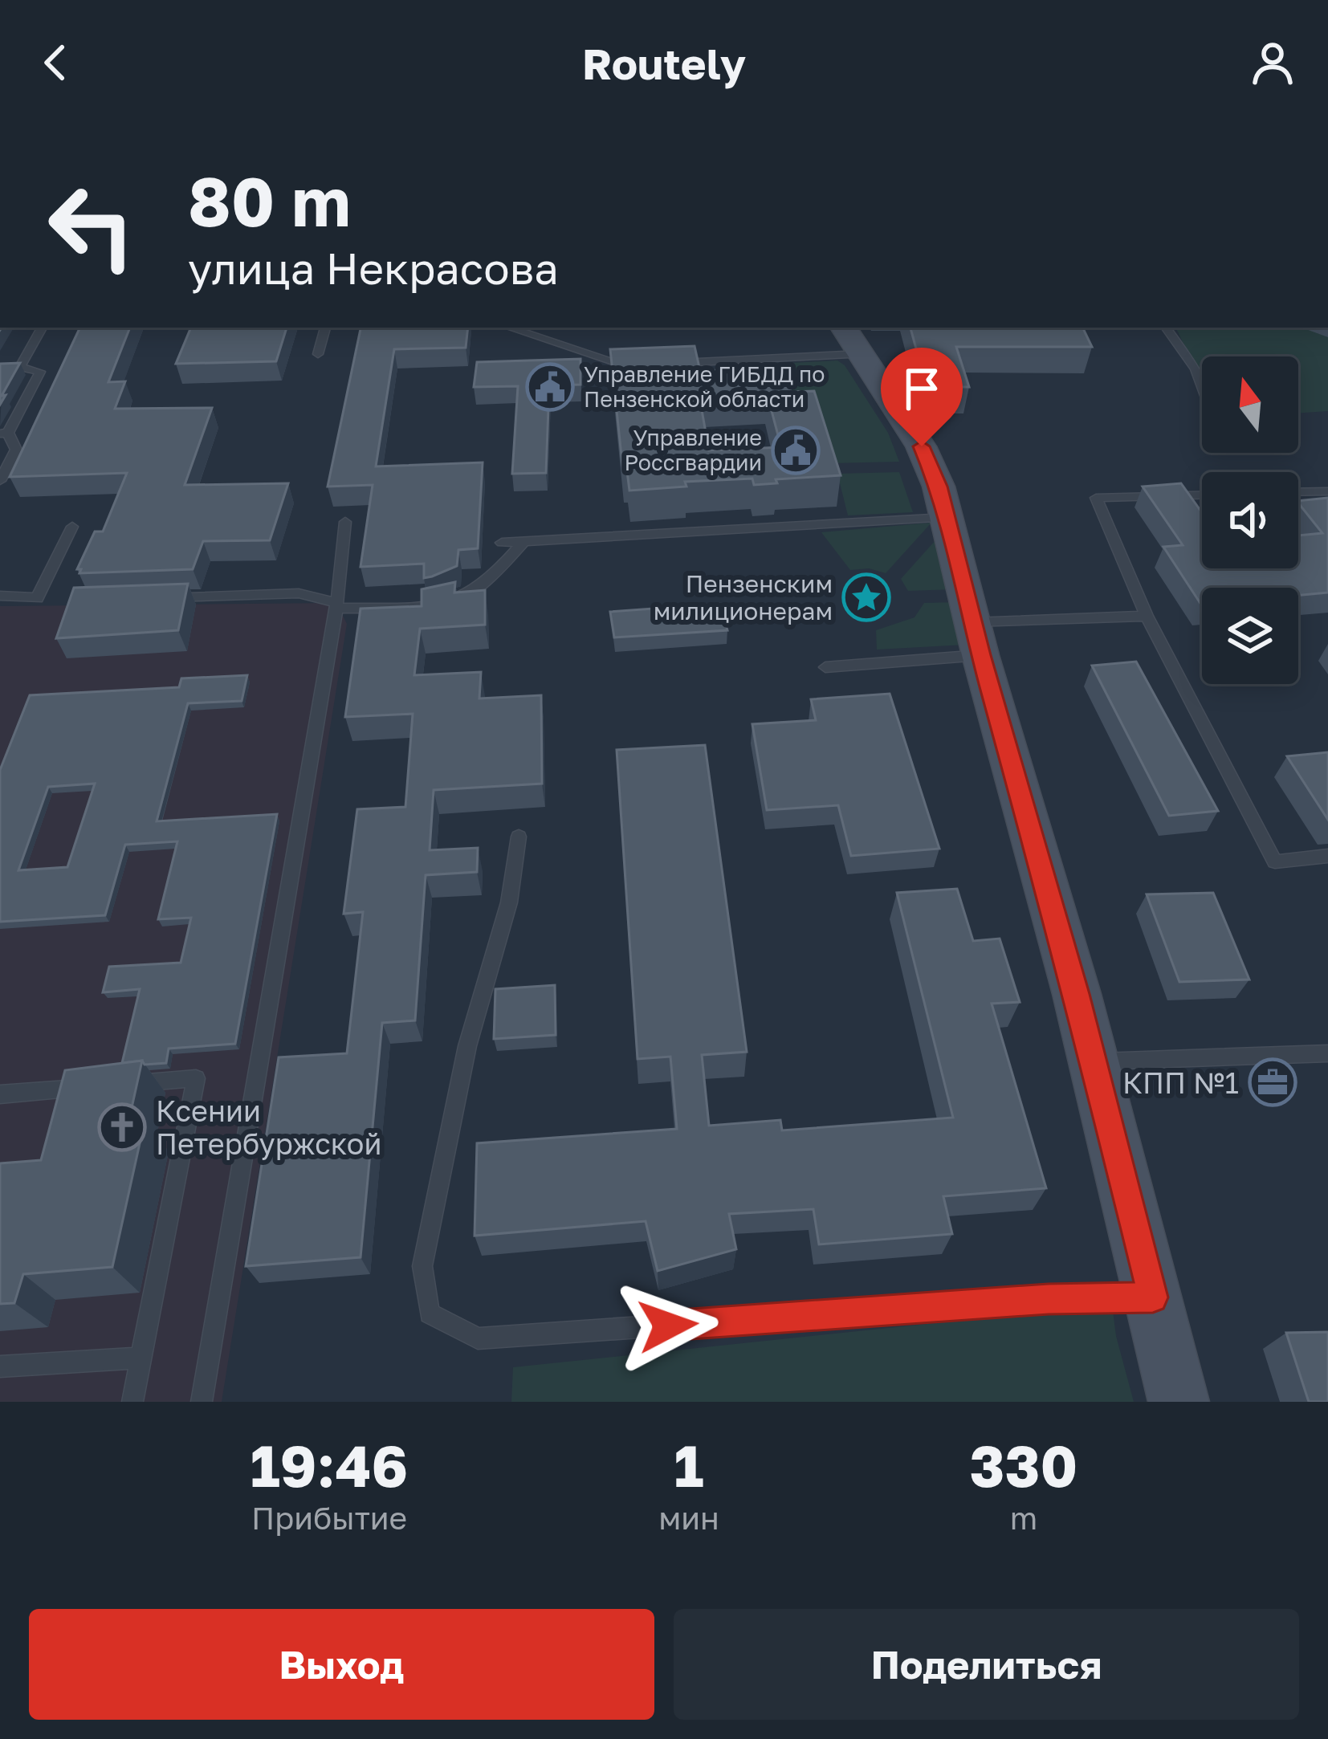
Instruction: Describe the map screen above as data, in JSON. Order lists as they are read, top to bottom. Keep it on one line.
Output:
{"places":{"public building":["Управление ГИБДД по Пензенской области","Управление Россгвардии"],"place":["Пензенским милиционерам"],"office":["КПП №1"],"church":["Ксении Петербуржской"]},"north":"top","page":{"header":"Routely","turn":["80 m","улица Некрасова"],"eta":["19:46","Прибытие","1","мин","330","m"],"buttons":["Выход","Поделиться"]}}
